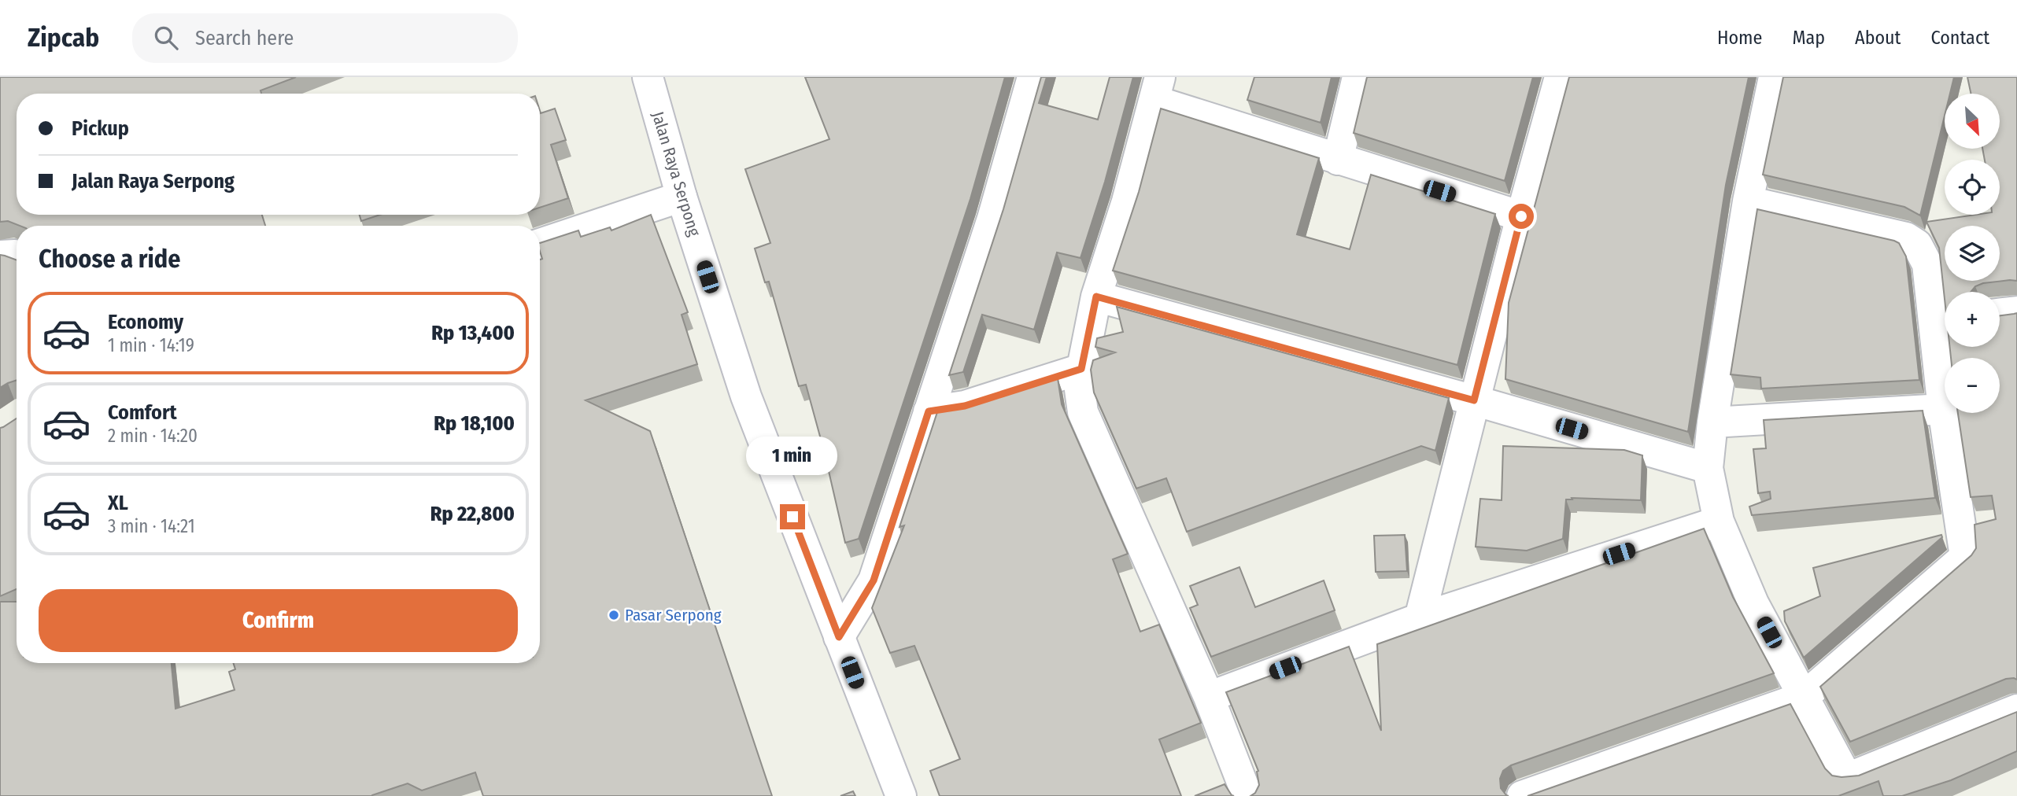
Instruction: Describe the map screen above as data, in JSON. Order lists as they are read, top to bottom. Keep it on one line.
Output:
{"streets":{"street":["Jalan Raya Serpong"]},"places":["Pasar Serpong"],"north":"bottom right","page":{"header":"Zipcab","search":"Search here","nav":["Home","Map","About","Contact"],"map_buttons":["+","−"],"banner":["Pickup","Jalan Raya Serpong"],"heading":"Choose a ride","list":[{"name":"Economy","note":"1 min · 14:19","value":"Rp 13,400"},{"name":"Comfort","note":"2 min · 14:20","value":"Rp 18,100"},{"name":"XL","note":"3 min · 14:21","value":"Rp 22,800"}],"bubble":"1 min","buttons":"Confirm"}}
